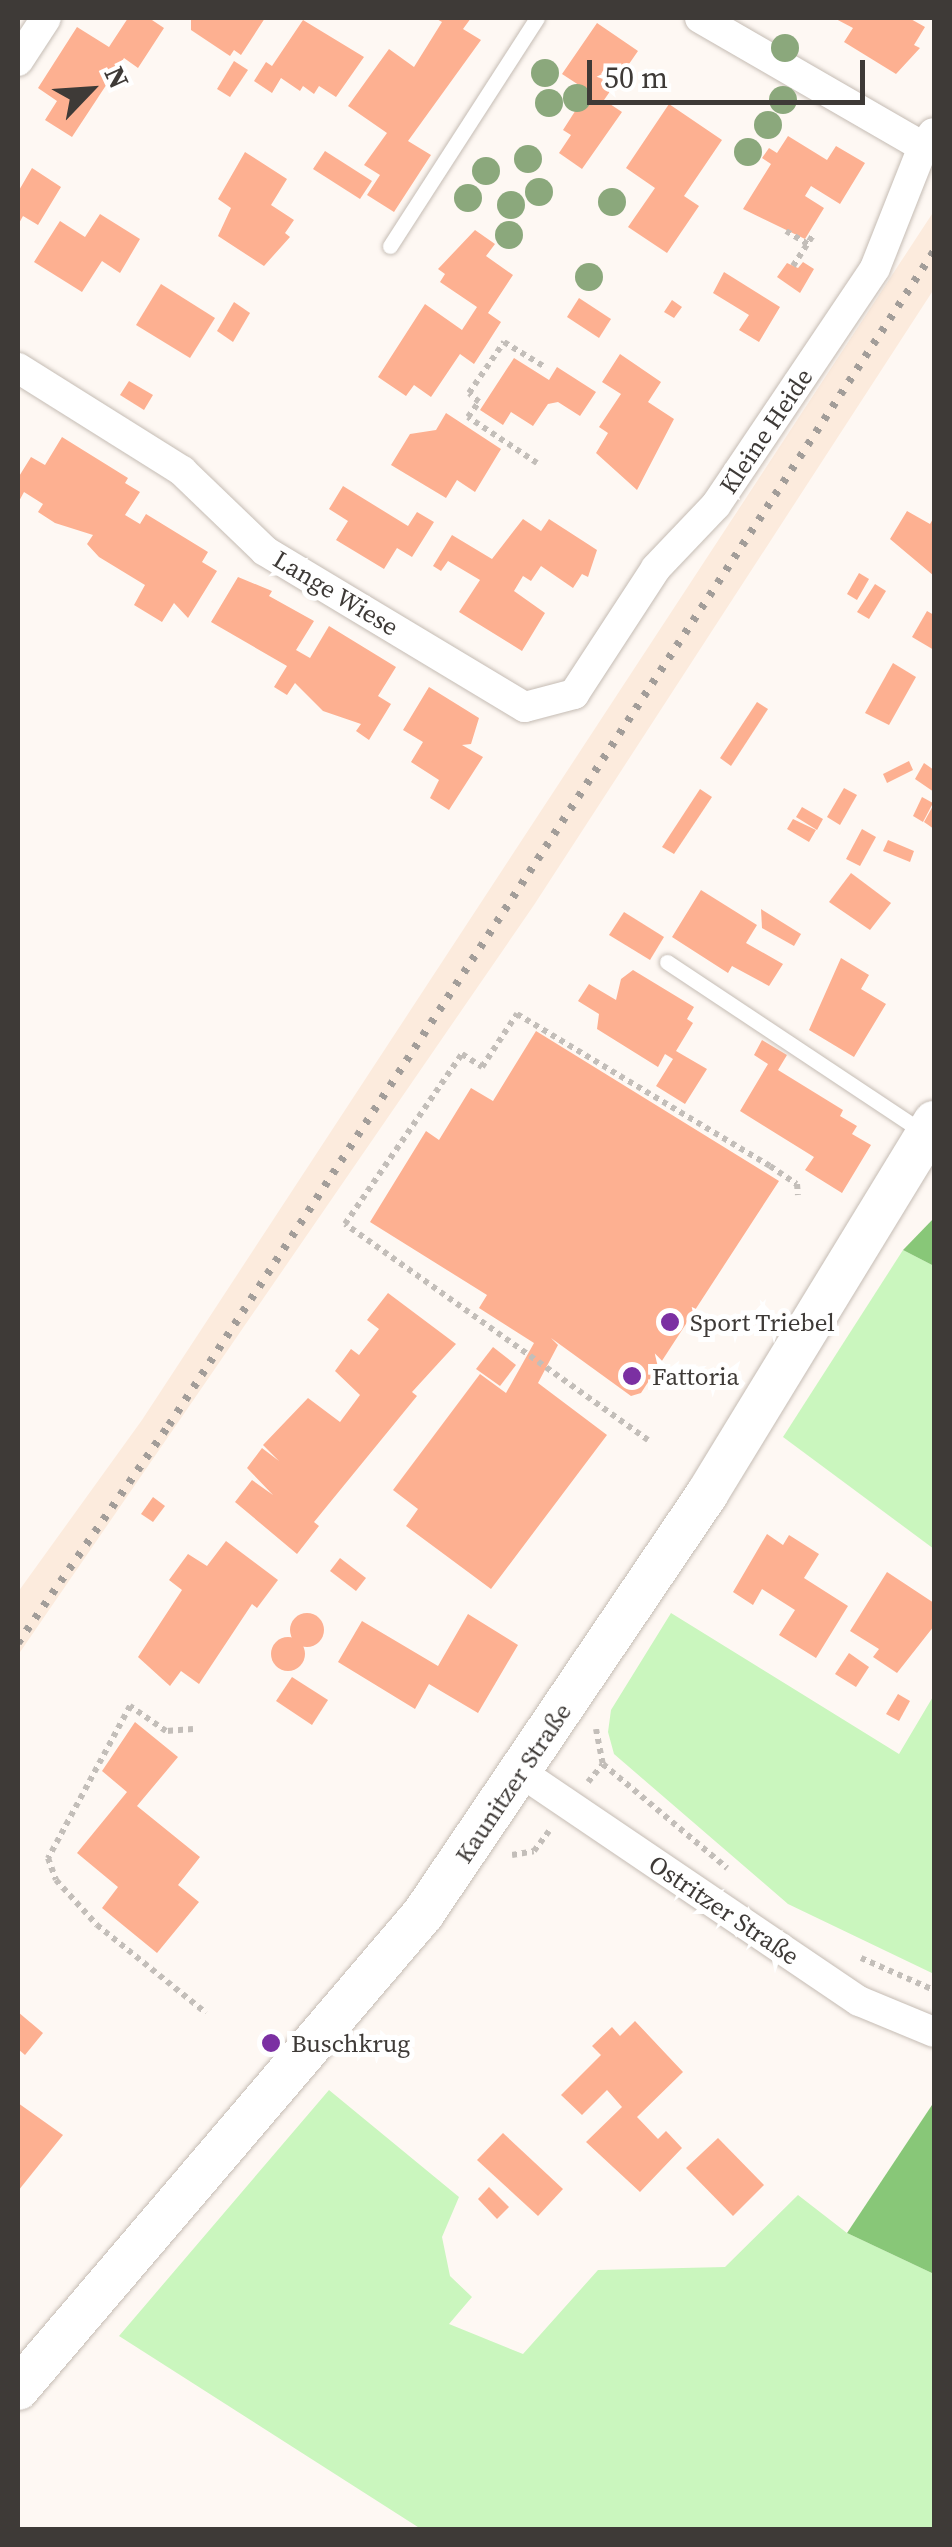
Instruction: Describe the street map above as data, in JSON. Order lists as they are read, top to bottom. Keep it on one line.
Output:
{"streets":{"street":["Kleine Heide","Lange Wiese","Kaunitzer Straße","Ostritzer Straße"]},"crossings":[["Kleine Heide","Lange Wiese"],["Kaunitzer Straße","Ostritzer Straße"]],"places":["Sport Triebel","Fattoria","Buschkrug"],"scale_bar":"50 m","north":"top right"}
